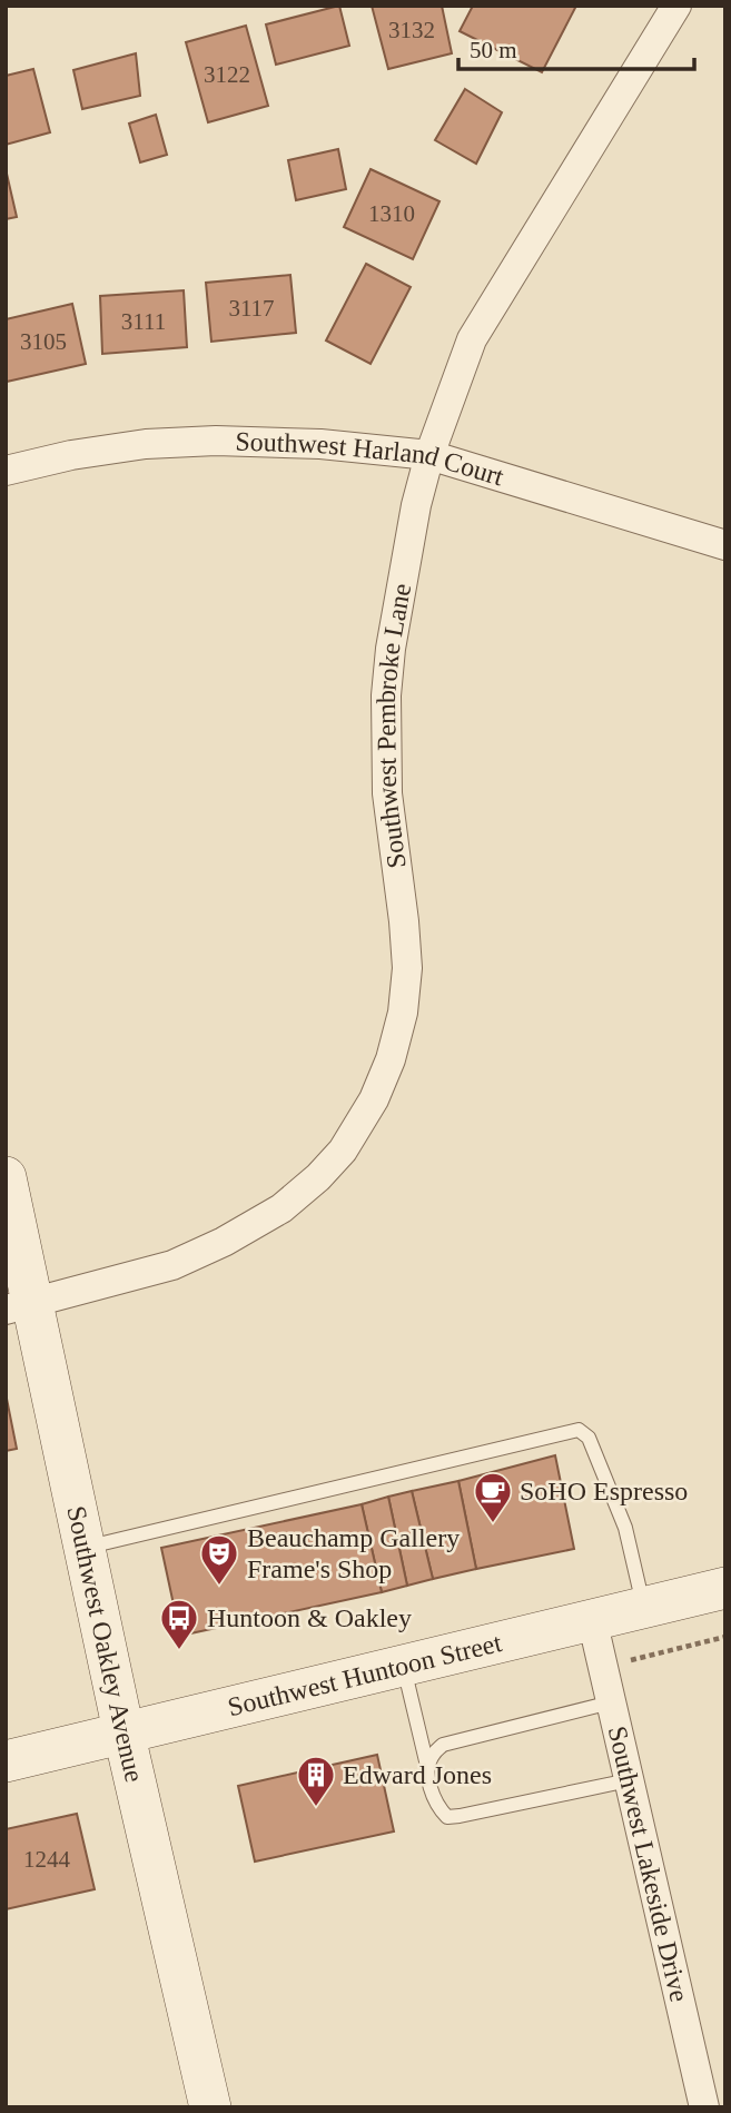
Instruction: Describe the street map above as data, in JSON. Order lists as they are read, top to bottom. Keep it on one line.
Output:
{"streets":{"street":["Southwest Harland Court","Southwest Pembroke Lane","Southwest Oakley Avenue","Southwest Huntoon Street","Southwest Lakeside Drive"]},"crossings":[["Southwest Harland Court","Southwest Pembroke Lane"],["Southwest Pembroke Lane","Southwest Oakley Avenue"],["Southwest Oakley Avenue","Southwest Huntoon Street"],["Southwest Huntoon Street","Southwest Lakeside Drive"]],"places":{"cafe":["SoHO Espresso"],"theatre":["Beauchamp Gallery Frame's Shop"],"bus stop":["Huntoon & Oakley"],"building":["Edward Jones"]},"house_numbers":["3132","3122","1310","3117","3111","3105","1244"],"scale_bar":"50 m"}
